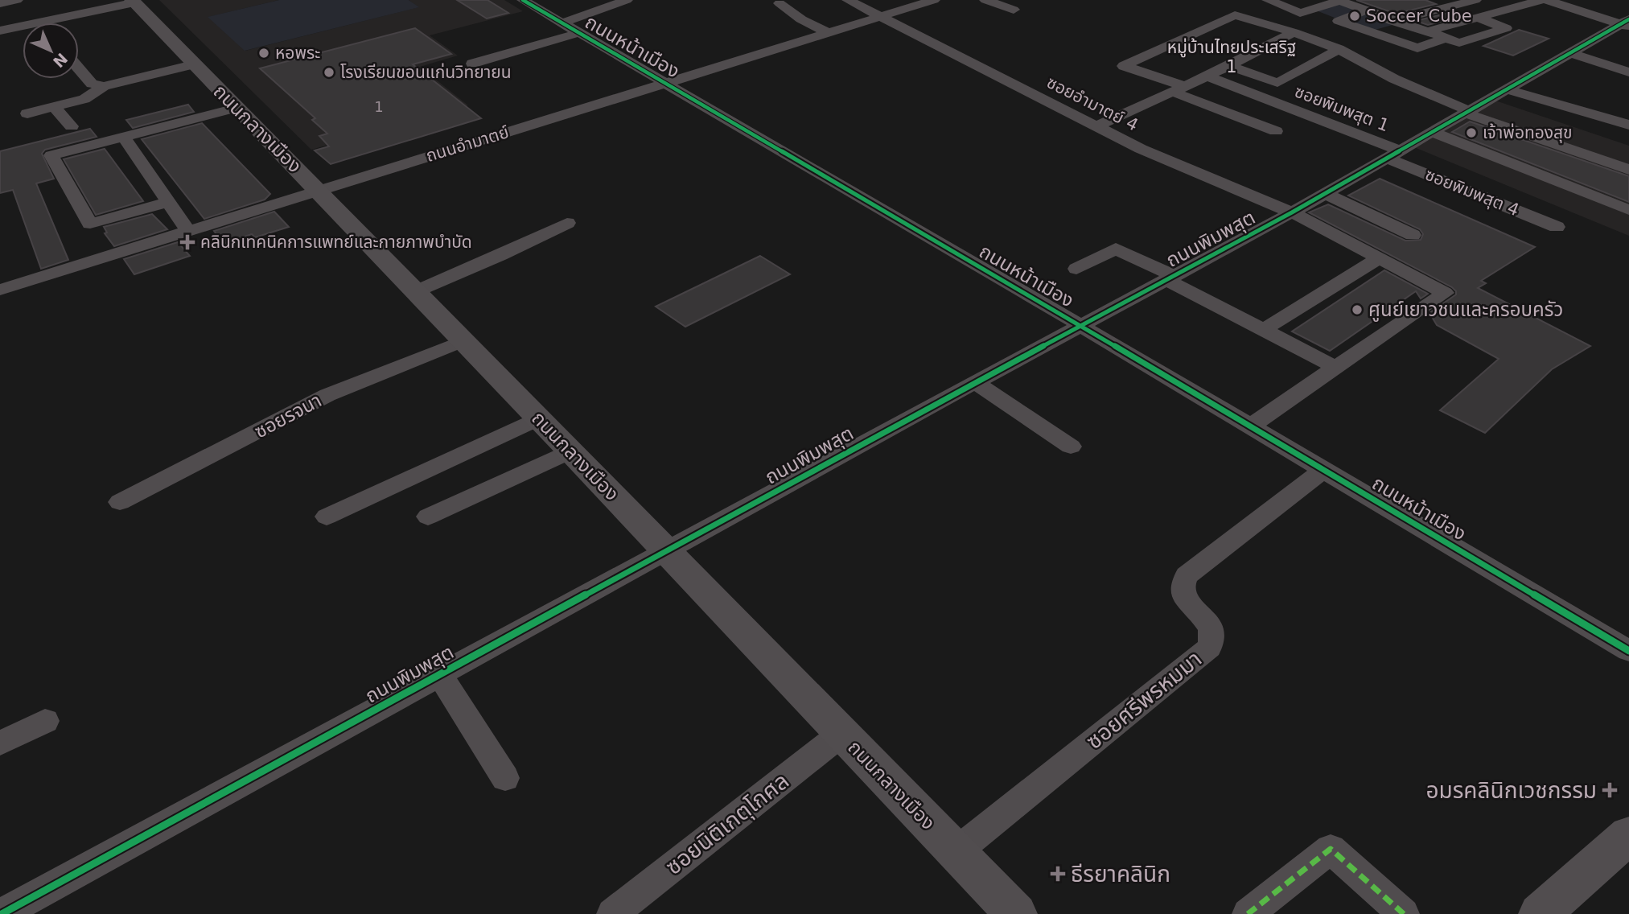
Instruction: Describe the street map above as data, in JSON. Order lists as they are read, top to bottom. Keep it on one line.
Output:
{"streets":{"main road":["ถนนกลางเมือง"],"street":["ถนนหน้าเมือง","ซอยอำมาตย์ 4","ซอยพิมพสุต 1","ถนนอำมาตย์","ซอยพิมพสุต 4","ถนนพิมพสุต","ซอยรจนา","ซอยศรีพรหมมา","ซอยนิติเกตุโกศล"]},"crossings":[["ถนนหน้าเมือง","ถนนอำมาตย์"],["ถนนหน้าเมือง","ถนนพิมพสุต"],["ถนนหน้าเมือง","ซอยศรีพรหมมา"],["ซอยอำมาตย์ 4","ถนนอำมาตย์"],["ซอยอำมาตย์ 4","ถนนพิมพสุต"],["ซอยพิมพสุต 1","ซอยพิมพสุต 4"],["ซอยพิมพสุต 1","ถนนพิมพสุต"],["ถนนกลางเมือง","ถนนอำมาตย์"],["ถนนกลางเมือง","ถนนพิมพสุต"],["ถนนกลางเมือง","ซอยรจนา"],["ถนนกลางเมือง","ซอยศรีพรหมมา"],["ถนนกลางเมือง","ซอยนิติเกตุโกศล"],["ซอยพิมพสุต 4","ถนนพิมพสุต"]],"districts":["หมู่บ้านไทยประเสริฐ 1"],"places":{"other":["Soccer Cube","หอพระ","โรงเรียนขอนแก่นวิทยายน","เจ้าพ่อทองสุข","ศูนย์เยาวชนและครอบครัว"],"health":["คลินิกเทคนิคการแพทย์และกายภาพบำบัด","อมรคลินิกเวชกรรม","ธีรยาคลินิก"]},"house_numbers":["1"],"north":"bottom right"}
